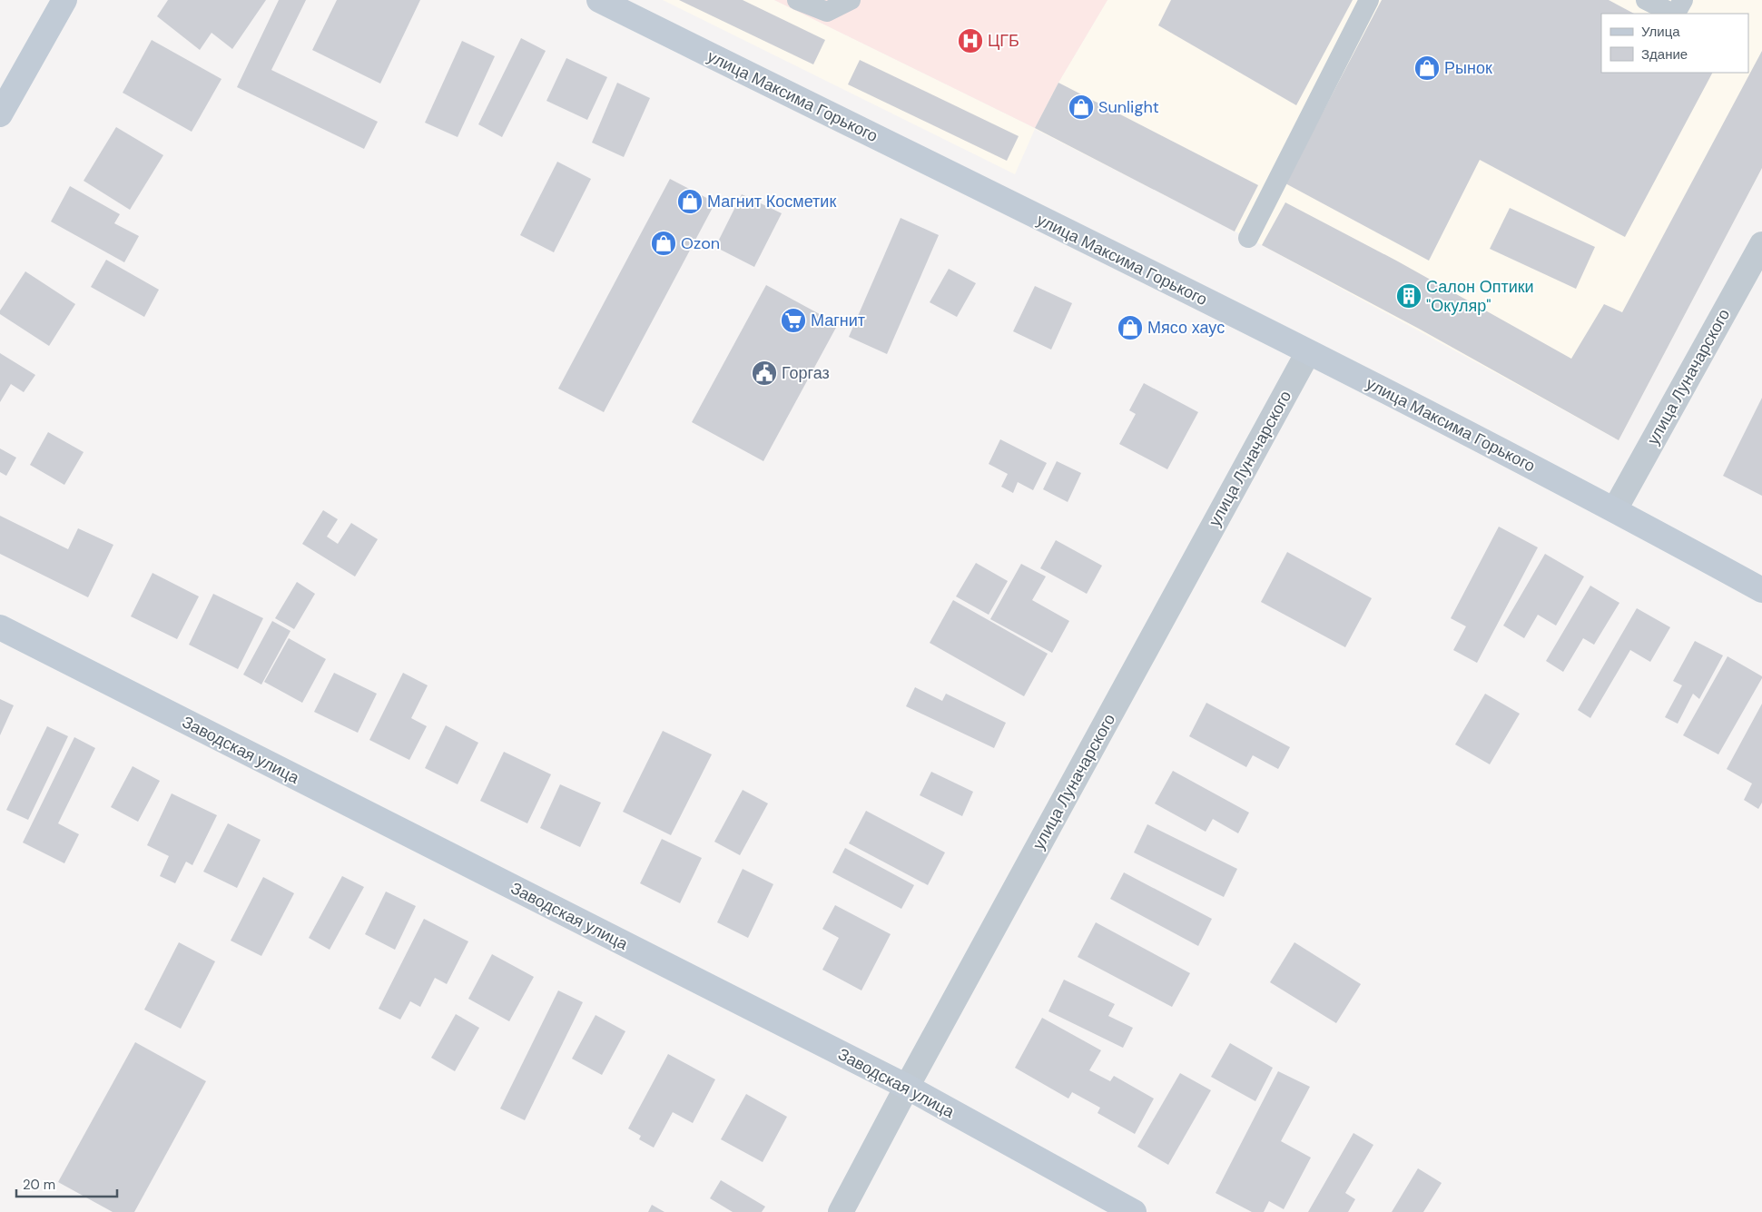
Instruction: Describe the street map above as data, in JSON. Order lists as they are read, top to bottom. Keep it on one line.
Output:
{"streets":{"main road":["улица Максима Горького","Заводская улица"],"street":["улица Луначарского"]},"crossings":[["улица Максима Горького","улица Луначарского"],["улица Луначарского","Заводская улица"]],"places":{"hospital":["ЦГБ"],"shop":["Рынок","Sunlight","Магнит Косметик","Ozon","Мясо хаус"],"building":["Салон Оптики \"Окуляр\""],"supermarket":["Магнит"],"public building":["Горгаз"]},"legend":["Улица","Здание"],"scale_bar":"20 m"}
